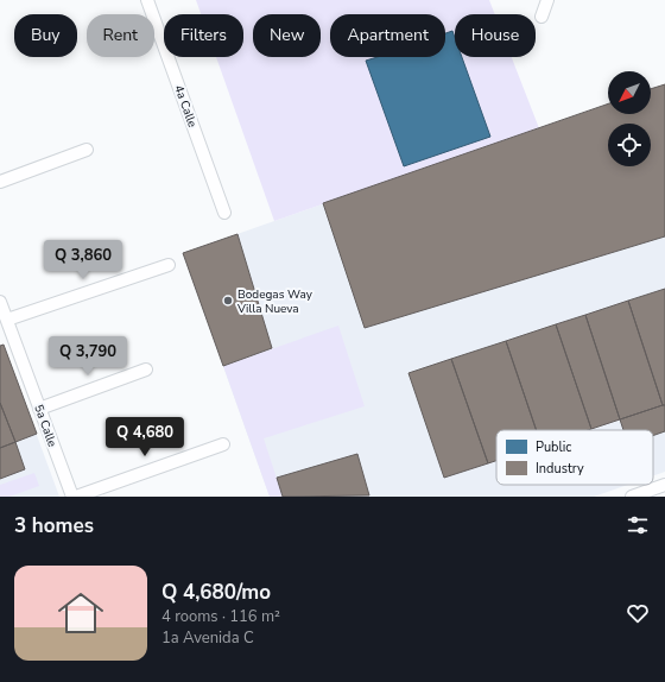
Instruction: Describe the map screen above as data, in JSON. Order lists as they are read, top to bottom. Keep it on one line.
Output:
{"streets":{"street":["4a Calle","5a Calle"]},"places":["Bodegas Way Villa Nueva"],"legend":["Public","Industry"],"north":"bottom left","page":{"chip":["Buy","Rent","Filters","New","Apartment","House"],"price":["Q 3,860","Q 3,790","Q 4,680"],"heading":"3 homes","list":[{"name":"Q 4,680/mo","note":"4 rooms · 116 m² · 1a Avenida C"}]}}
